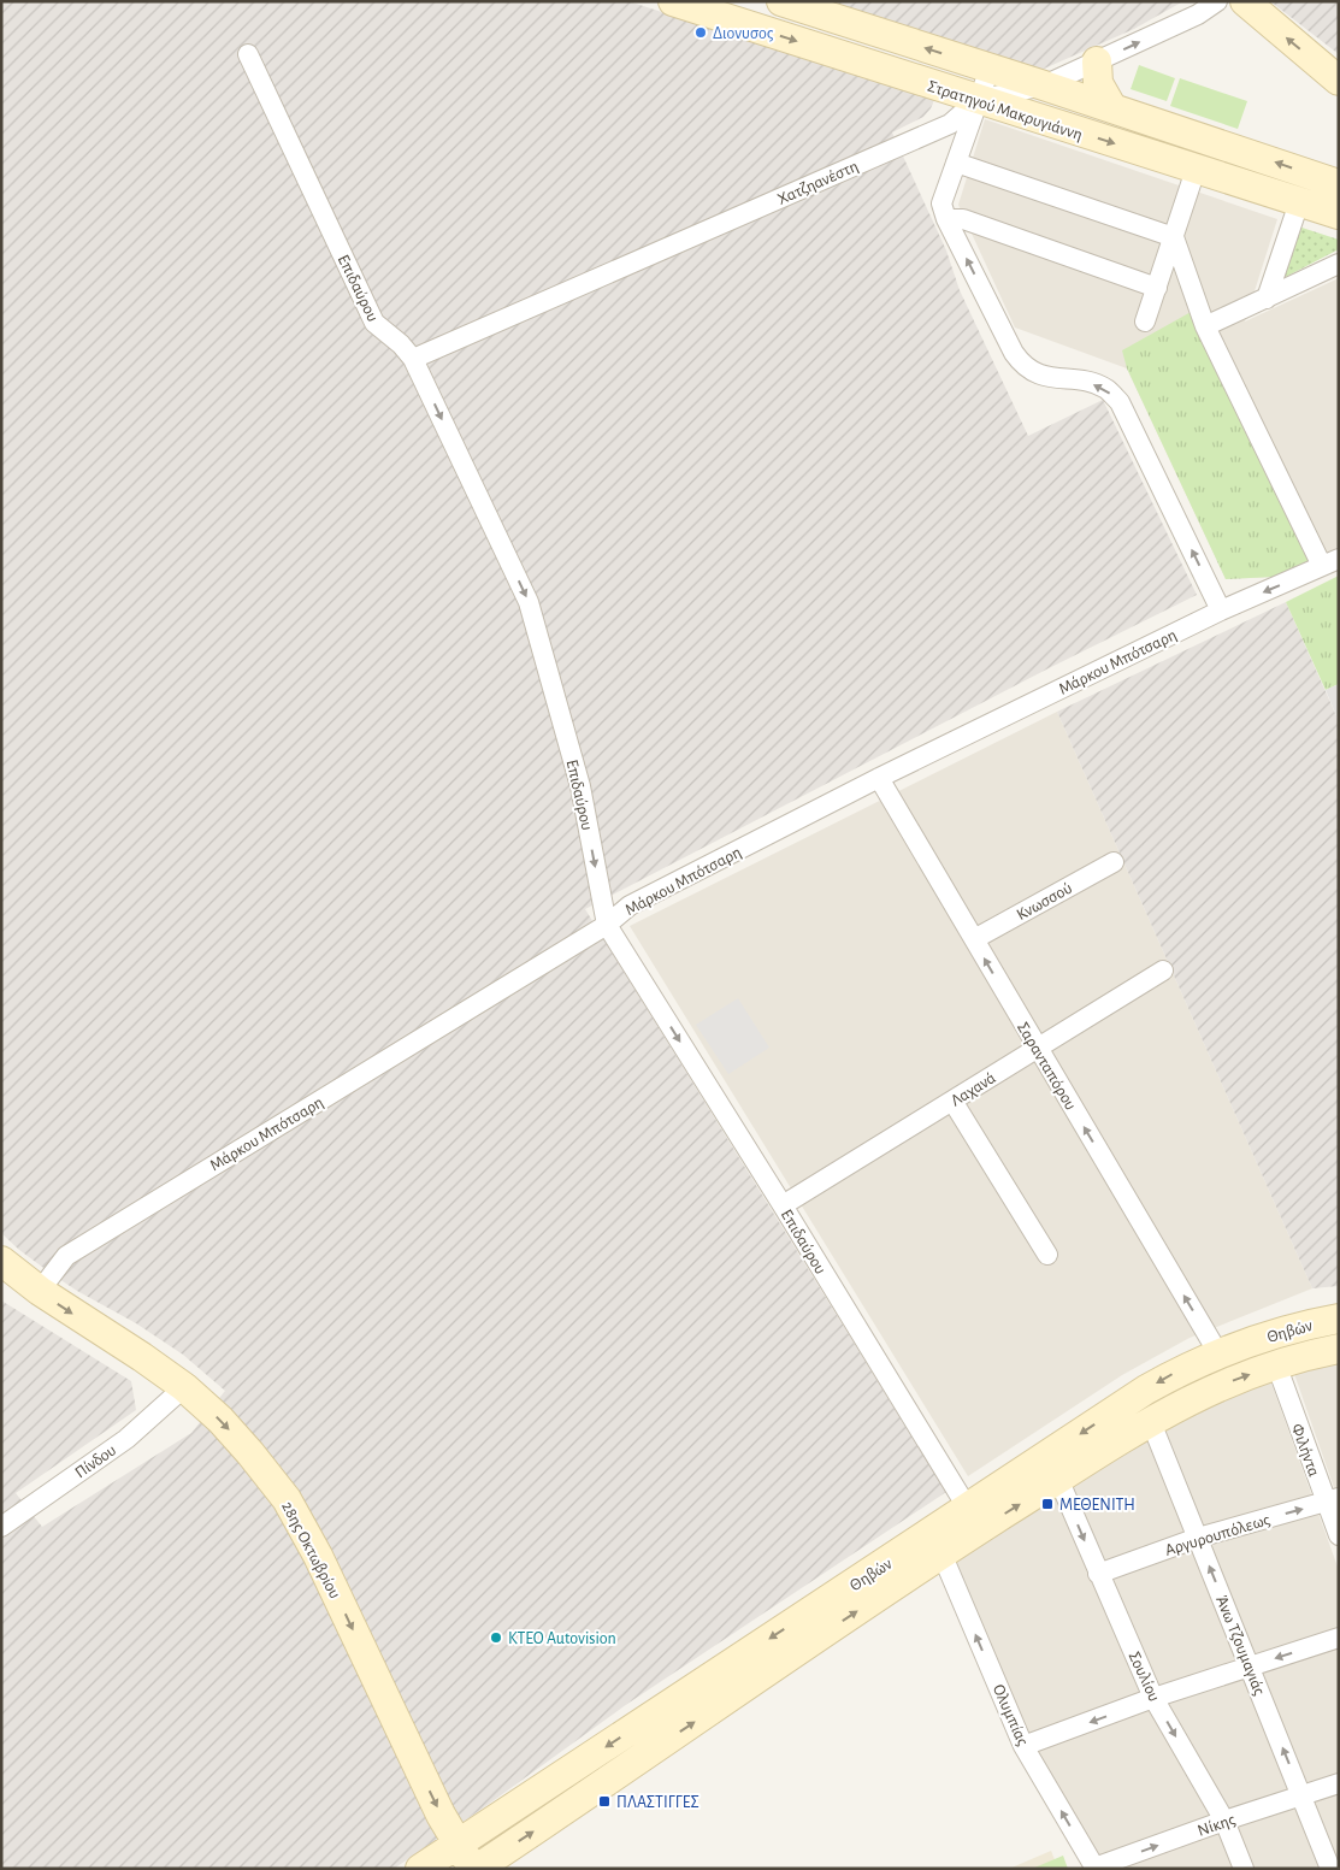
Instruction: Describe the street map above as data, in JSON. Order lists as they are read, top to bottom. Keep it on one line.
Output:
{"streets":{"street":["Στρατηγού Μακρυγιάννη","Χατζηανέστη","Επιδαύρου","Μάρκου Μπότσαρη","Κνωσσού","Σαρανταπόρου","Λαχανά","Θηβών","Φιλήντα","Πίνδου","Αργυρουπόλεως","28ης Οκτωβρίου","Άνω Τζουμαγιάς","Σουλίου","Ολυμπίας","Νίκης"]},"crossings":[["Στρατηγού Μακρυγιάννη","Χατζηανέστη"],["Χατζηανέστη","Επιδαύρου"],["Επιδαύρου","Μάρκου Μπότσαρη"],["Επιδαύρου","Λαχανά"],["Επιδαύρου","Θηβών"],["Μάρκου Μπότσαρη","Σαρανταπόρου"],["Μάρκου Μπότσαρη","28ης Οκτωβρίου"],["Κνωσσού","Σαρανταπόρου"],["Σαρανταπόρου","Λαχανά"],["Σαρανταπόρου","Θηβών"],["Θηβών","Φιλήντα"],["Θηβών","28ης Οκτωβρίου"],["Θηβών","Άνω Τζουμαγιάς"],["Θηβών","Σουλίου"],["Θηβών","Ολυμπίας"],["Φιλήντα","Αργυρουπόλεως"],["Πίνδου","28ης Οκτωβρίου"],["Αργυρουπόλεως","Άνω Τζουμαγιάς"],["Αργυρουπόλεως","Σουλίου"],["Άνω Τζουμαγιάς","Νίκης"],["Σουλίου","Νίκης"],["Ολυμπίας","Νίκης"]],"one_way":["Επιδαύρου","28ης Οκτωβρίου","Άνω Τζουμαγιάς","Σουλίου","Ολυμπίας"],"places":{"other":["Διονυσος","ΚΤΕΟ Autovision"],"transit":["ΜΕΘΕΝΙΤΗ","ΠΛΑΣΤΙΓΓΕΣ"]}}
